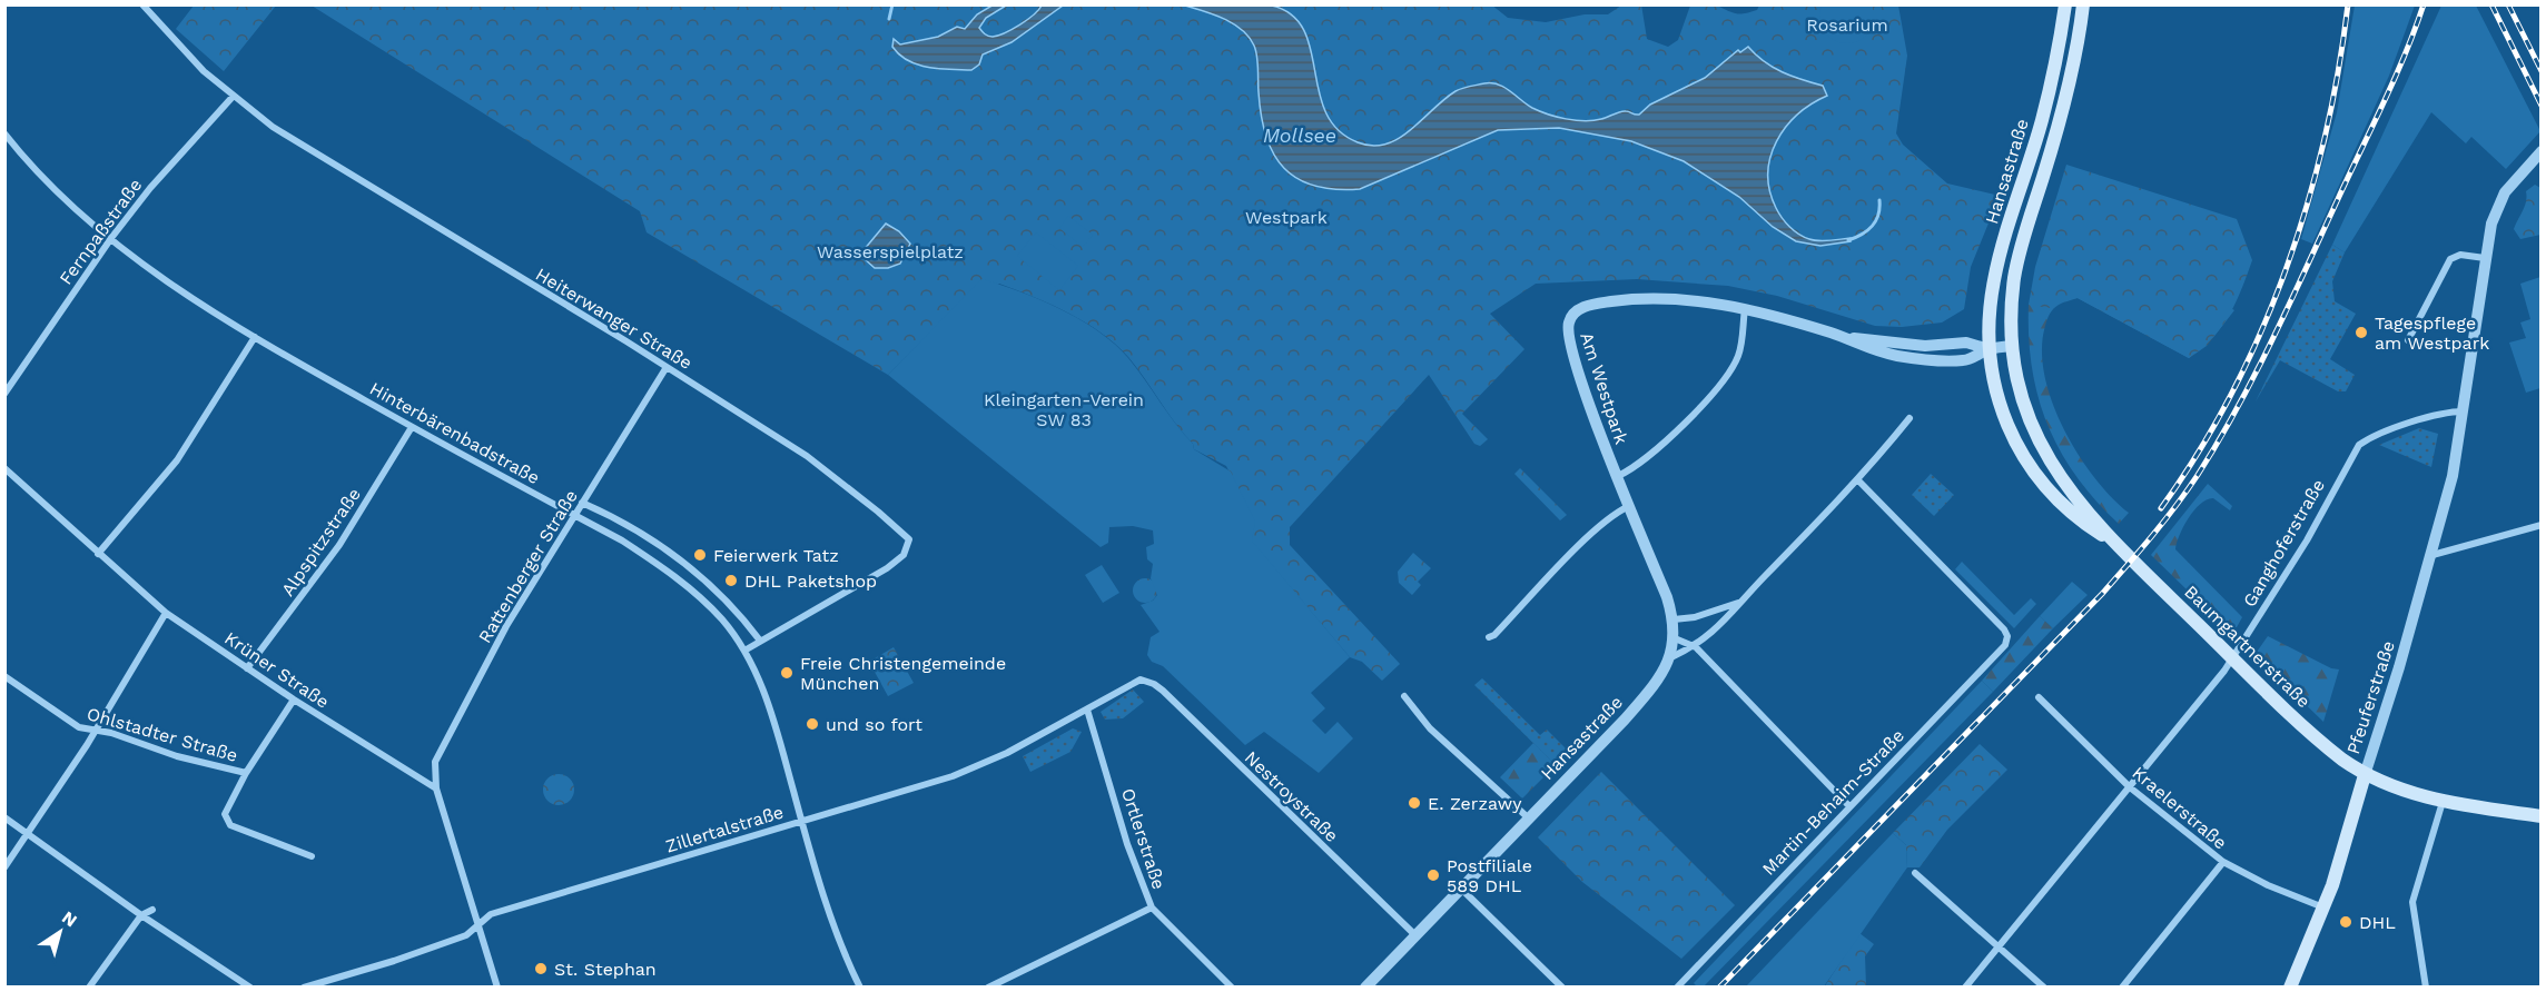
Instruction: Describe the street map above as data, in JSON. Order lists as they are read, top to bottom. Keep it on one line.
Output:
{"streets":{"main road":["Hansastraße","Baumgartnerstraße","Pfeuferstraße"],"street":["Fernpaßstraße","Heiterwanger Straße","Am Westpark","Hinterbärenbadstraße","Alpspitzstraße","Ganghoferstraße","Rattenberger Straße","Krüner Straße","Ohlstadter Straße","Nestroystraße","Martin-Behaim-Straße","Kraelerstraße","Zillertalstraße","Ortlerstraße"]},"crossings":[["Hansastraße","Am Westpark"],["Hansastraße","Baumgartnerstraße"],["Hansastraße","Nestroystraße"],["Fernpaßstraße","Heiterwanger Straße"],["Fernpaßstraße","Hinterbärenbadstraße"],["Heiterwanger Straße","Hinterbärenbadstraße"],["Heiterwanger Straße","Rattenberger Straße"],["Am Westpark","Baumgartnerstraße"],["Hinterbärenbadstraße","Alpspitzstraße"],["Hinterbärenbadstraße","Rattenberger Straße"],["Hinterbärenbadstraße","Zillertalstraße"],["Alpspitzstraße","Krüner Straße"],["Ganghoferstraße","Baumgartnerstraße"],["Ganghoferstraße","Pfeuferstraße"],["Ganghoferstraße","Kraelerstraße"],["Rattenberger Straße","Krüner Straße"],["Baumgartnerstraße","Pfeuferstraße"],["Pfeuferstraße","Kraelerstraße"],["Nestroystraße","Zillertalstraße"],["Zillertalstraße","Ortlerstraße"]],"water":["Mollsee"],"parks":["Rosarium","Westpark","Wasserspielplatz","Kleingarten-Verein SW 83"],"places":["Tagespflege am Westpark","Feierwerk Tatz","DHL Paketshop","Freie Christengemeinde München","und so fort","E. Zerzawy","Postfiliale 589 DHL","DHL","St. Stephan"],"north":"top right"}
